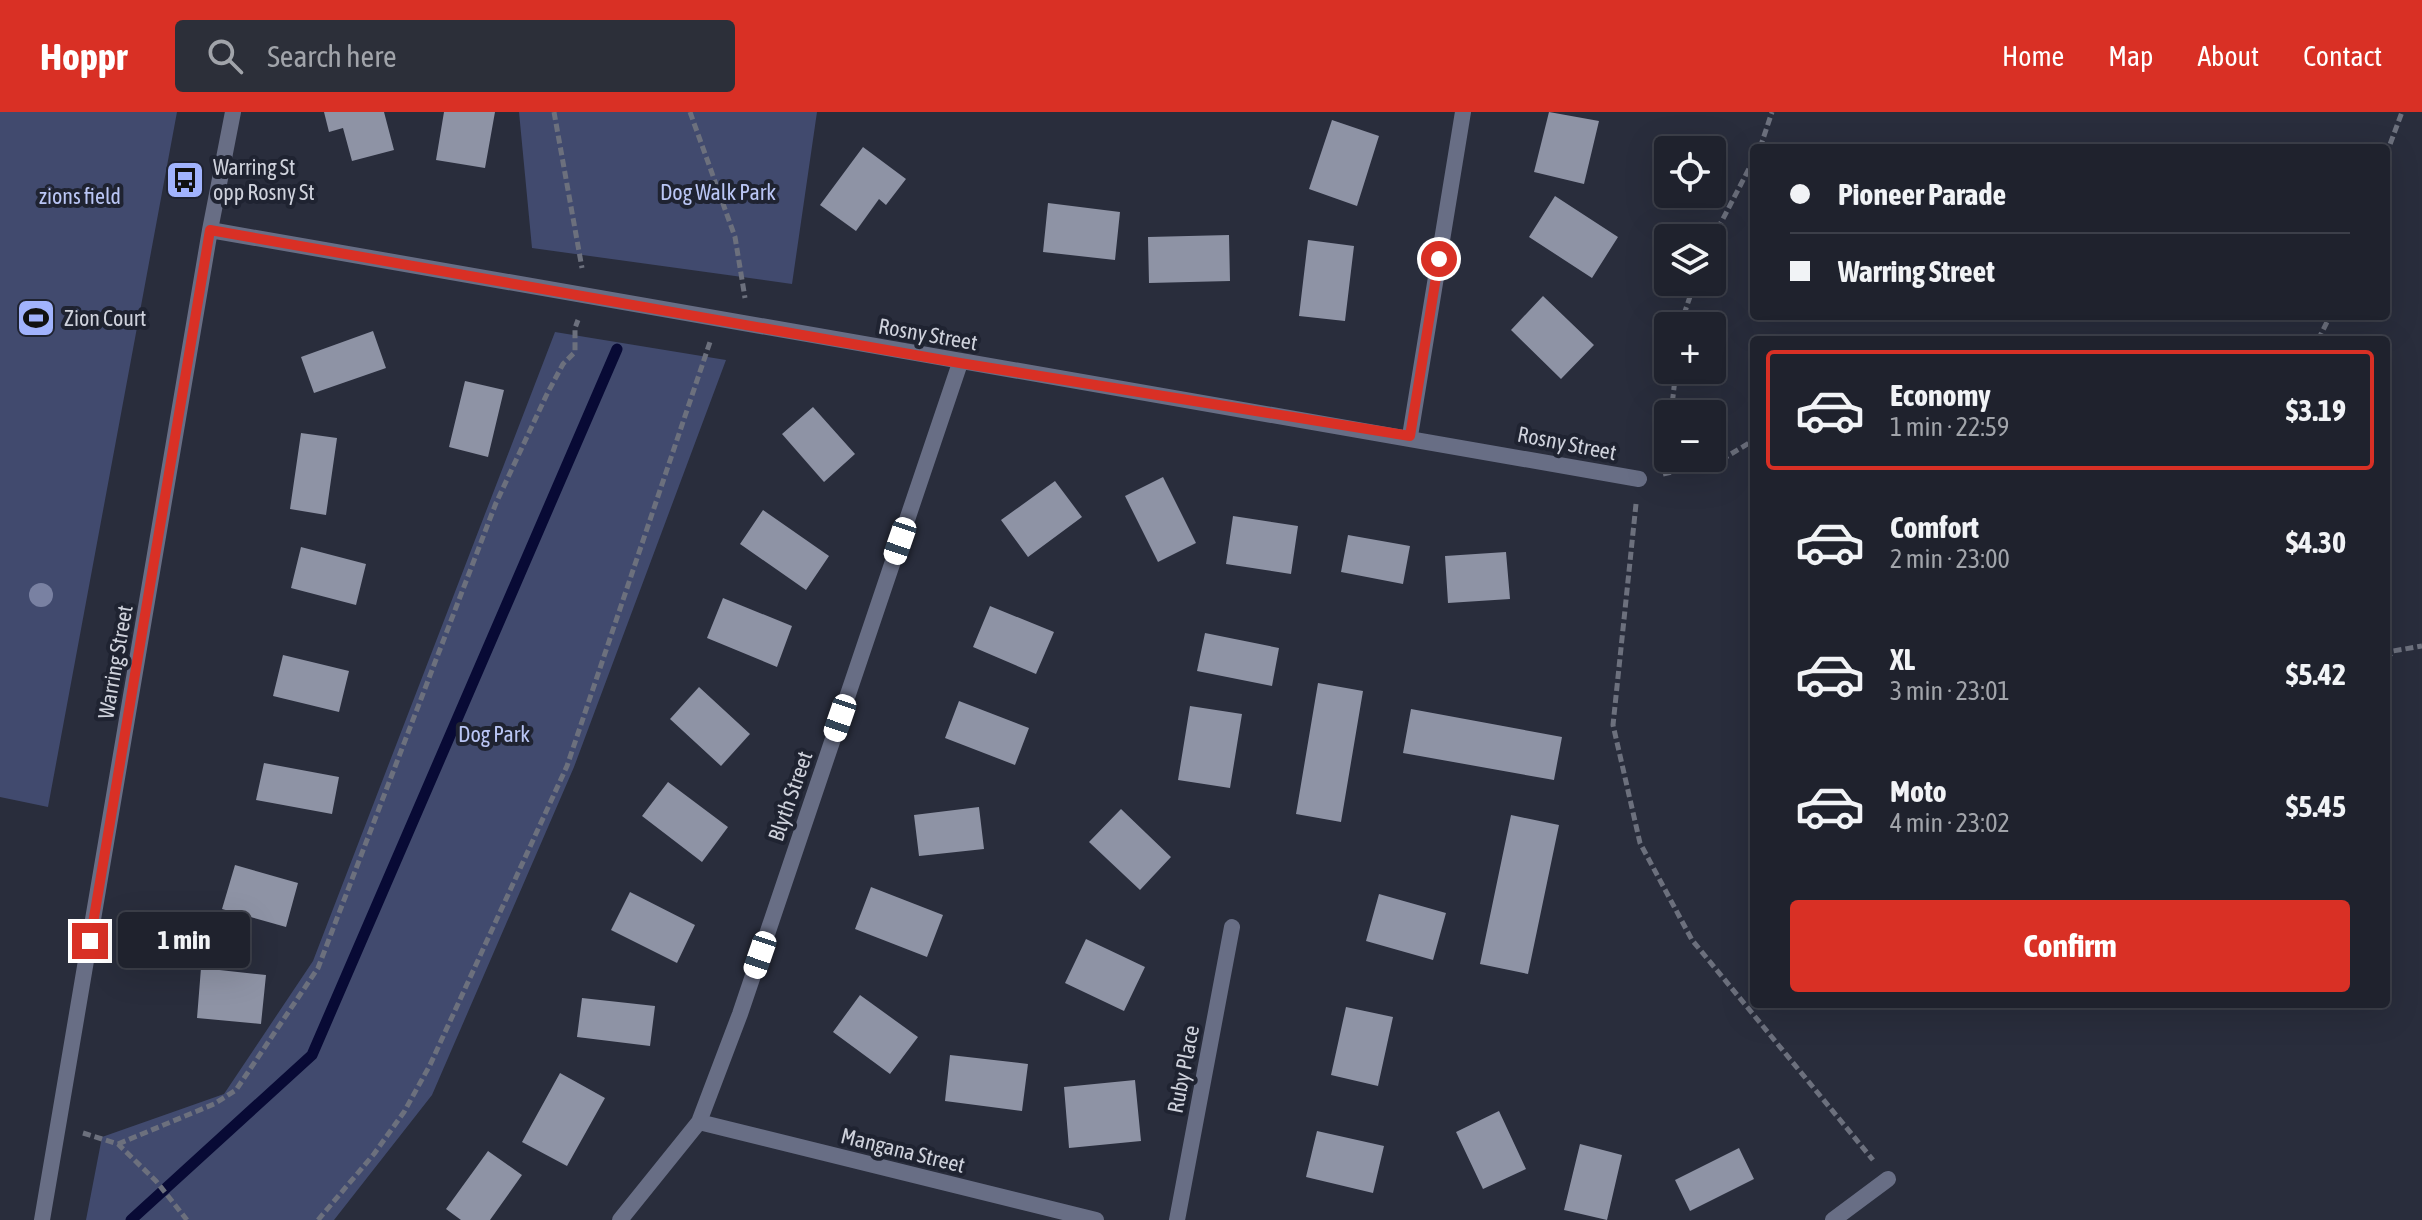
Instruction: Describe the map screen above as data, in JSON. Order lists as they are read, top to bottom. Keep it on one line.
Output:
{"streets":{"street":["Rosny Street","Warring Street","Blyth Street","Ruby Place","Mangana Street"]},"crossings":[["Rosny Street","Warring Street"],["Rosny Street","Blyth Street"],["Blyth Street","Mangana Street"]],"parks":["Dog Walk Park","zions field","Dog Park"],"places":{"bus stop":["Warring St opp Rosny St"],"sports":["Zion Court"]},"page":{"header":"Hoppr","search":"Search here","nav":["Home","Map","About","Contact"],"map_buttons":["+","−"],"banner":["Pioneer Parade","Warring Street"],"list":[{"name":"Economy","note":"1 min · 22:59","value":"$3.19"},{"name":"Comfort","note":"2 min · 23:00","value":"$4.30"},{"name":"XL","note":"3 min · 23:01","value":"$5.42"},{"name":"Moto","note":"4 min · 23:02","value":"$5.45"}],"buttons":"Confirm","bubble":"1 min"}}
